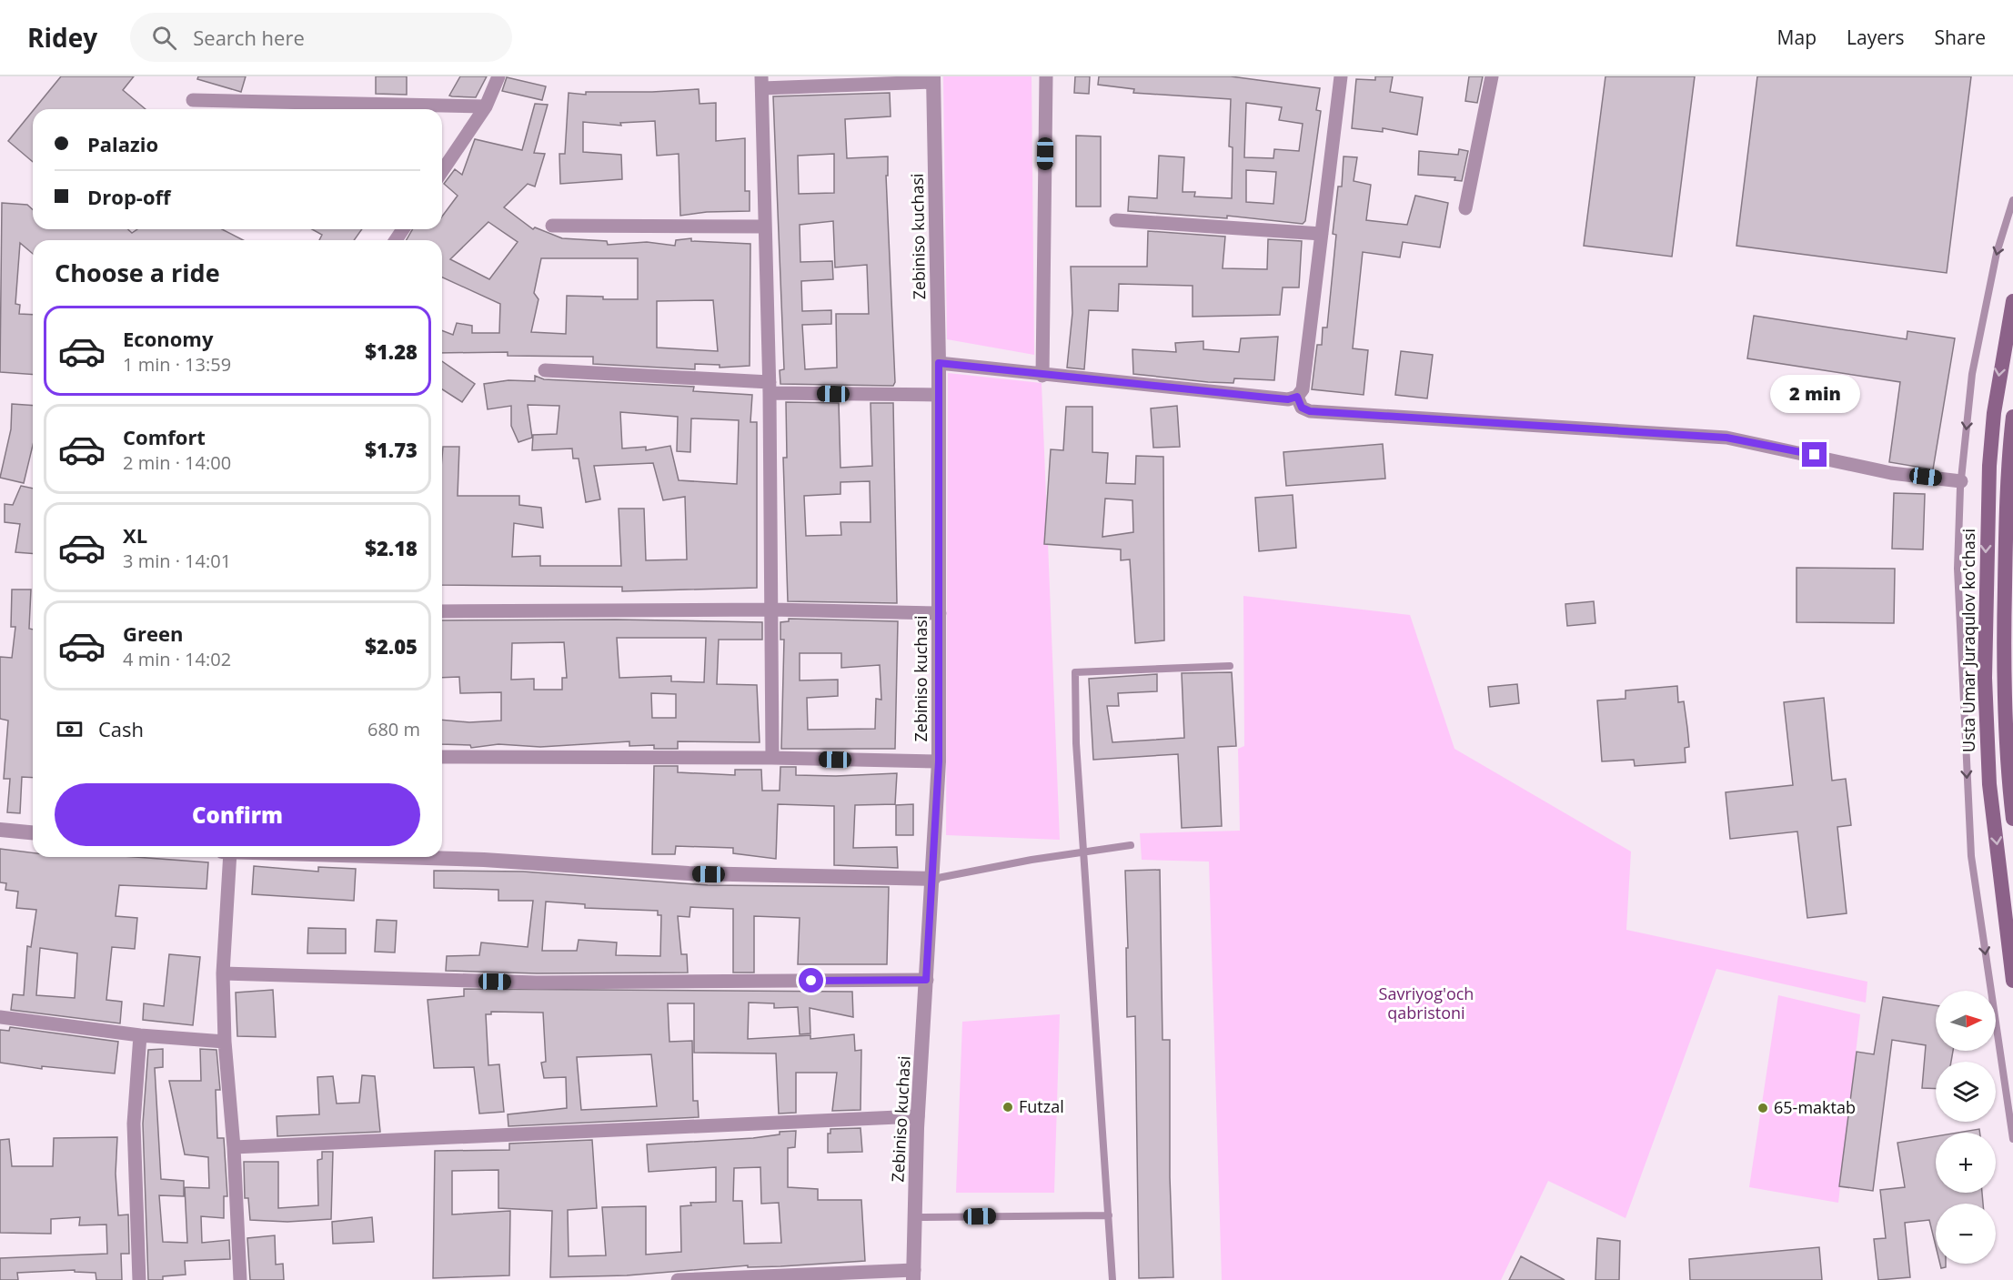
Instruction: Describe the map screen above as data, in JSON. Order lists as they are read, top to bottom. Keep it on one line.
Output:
{"streets":{"main road":["Usta Umar Juraqulov ko'chasi"],"street":["Zebiniso kuchasi"]},"parks":["Savriyog'och qabristoni"],"places":["Futzal","65-maktab"],"north":"right","page":{"header":"Ridey","search":"Search here","nav":["Map","Layers","Share"],"banner":["Palazio","Drop-off"],"heading":"Choose a ride","list":[{"name":"Economy","note":"1 min · 13:59","value":"$1.28"},{"name":"Comfort","note":"2 min · 14:00","value":"$1.73"},{"name":"XL","note":"3 min · 14:01","value":"$2.18"},{"name":"Green","note":"4 min · 14:02","value":"$2.05"}],"bubble":"2 min","pay":["Cash","680 m"],"buttons":"Confirm","map_buttons":["+","−"]}}
